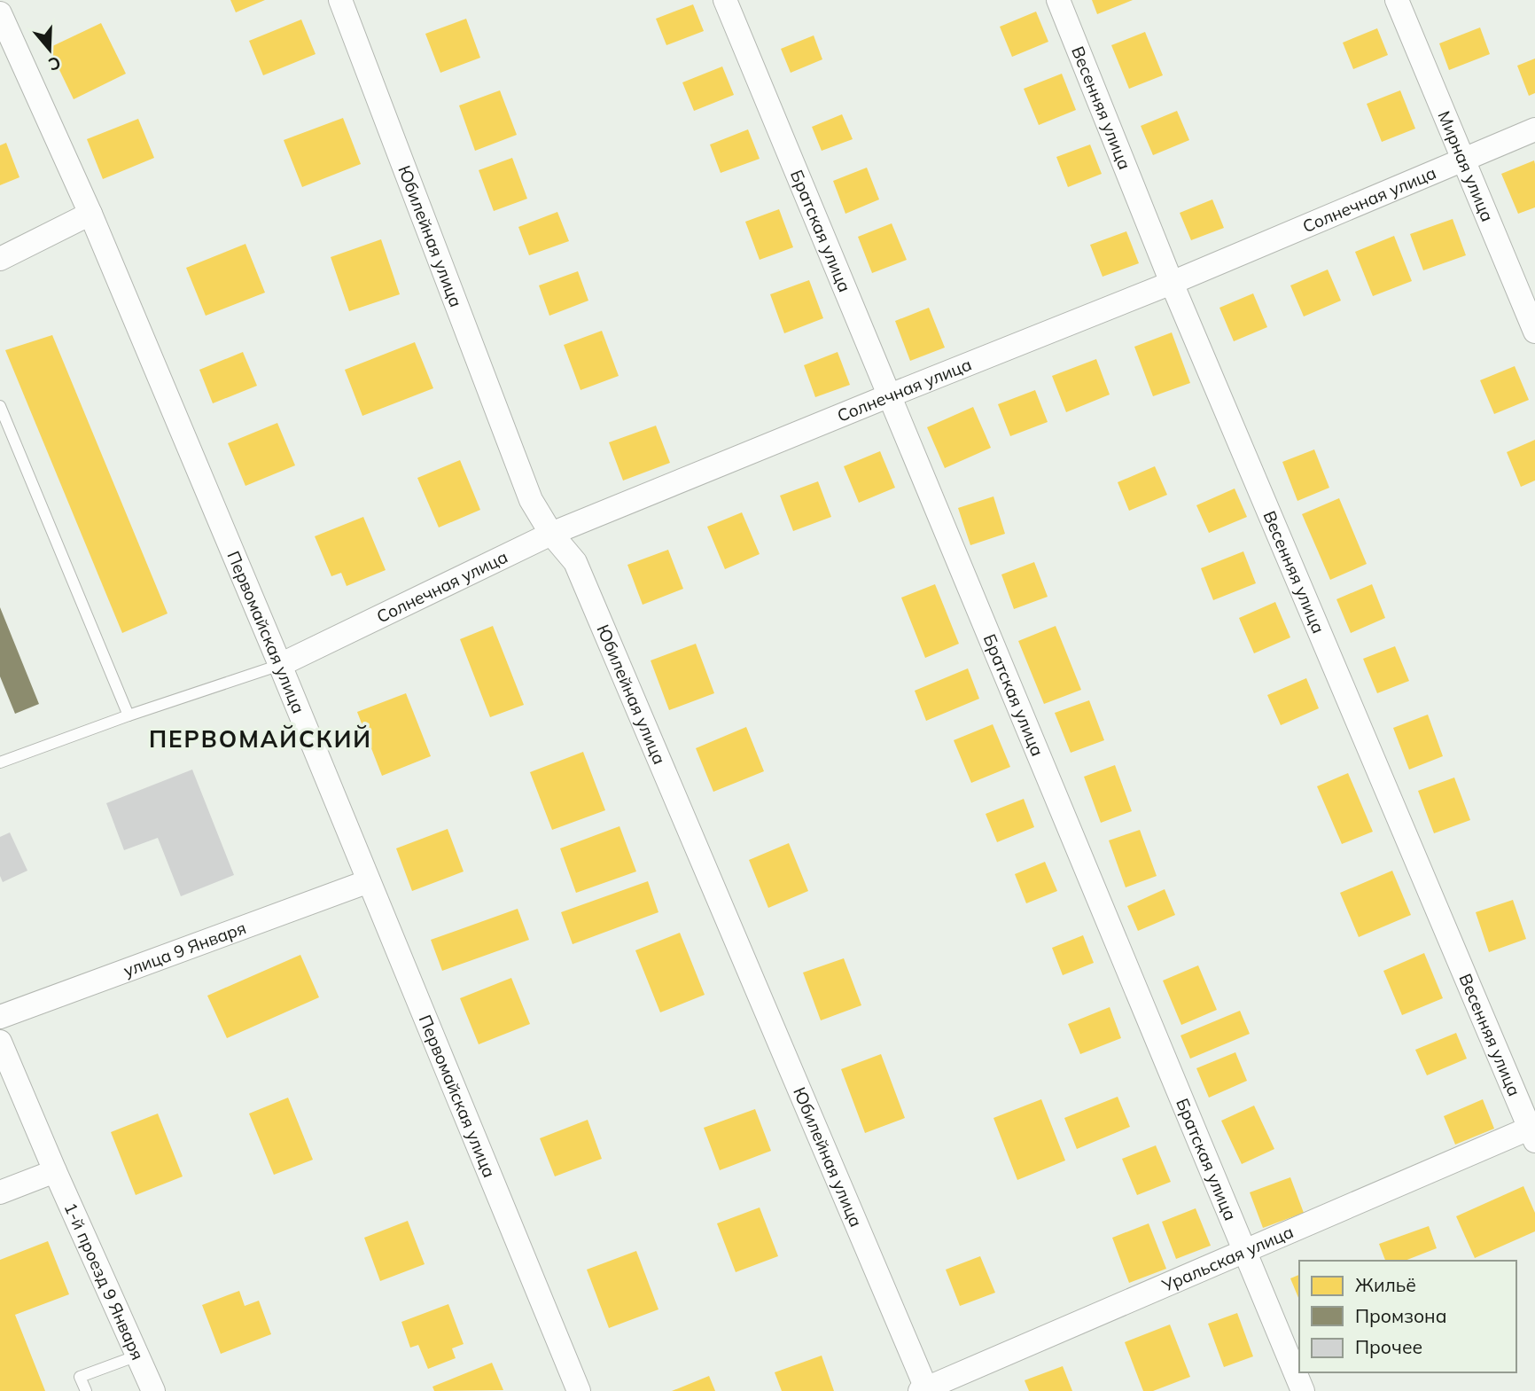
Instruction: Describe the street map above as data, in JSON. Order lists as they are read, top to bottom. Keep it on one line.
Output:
{"streets":{"street":["Весенняя улица","Мирная улица","Солнечная улица","Братская улица","Юбилейная улица","Первомайская улица","улица 9 Января","Уральская улица","1-й проезд 9 Января"]},"crossings":[["Весенняя улица","Солнечная улица"],["Весенняя улица","Уральская улица"],["Мирная улица","Солнечная улица"],["Солнечная улица","Братская улица"],["Солнечная улица","Юбилейная улица"],["Солнечная улица","Первомайская улица"],["Братская улица","Уральская улица"],["Юбилейная улица","Уральская улица"],["Первомайская улица","улица 9 Января"]],"districts":["ПЕРВОМАЙСКИЙ"],"legend":["Жильё","Промзона","Прочее"],"north":"bottom"}
